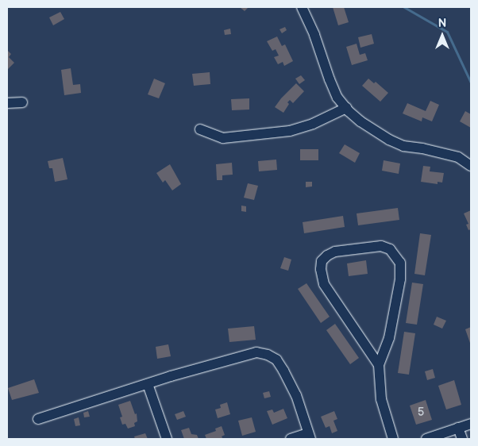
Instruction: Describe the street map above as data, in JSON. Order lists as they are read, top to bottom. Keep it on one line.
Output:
{"house_numbers":["5"],"north":"top"}
